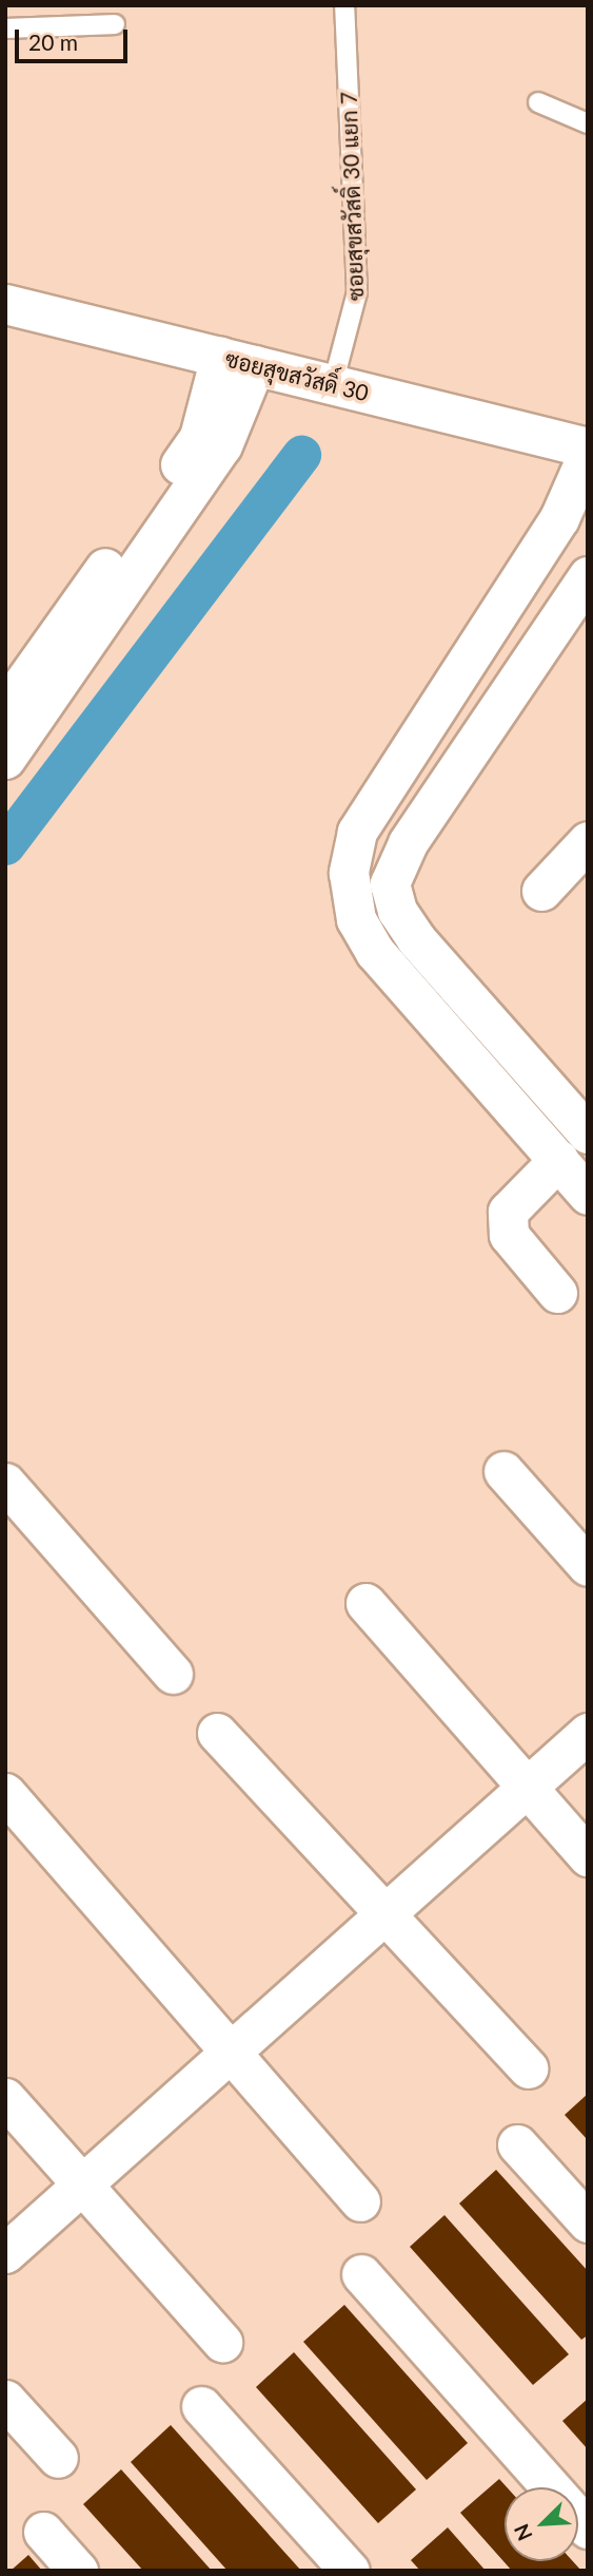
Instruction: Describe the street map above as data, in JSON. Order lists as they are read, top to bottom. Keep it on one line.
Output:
{"streets":{"street":["ซอยสุขสวัสดิ์ 30"],"lane":["ซอยสุขสวัสดิ์ 30 แยก 7"]},"crossings":[["ซอยสุขสวัสดิ์ 30 แยก 7","ซอยสุขสวัสดิ์ 30"]],"scale_bar":"20 m","north":"bottom left"}
